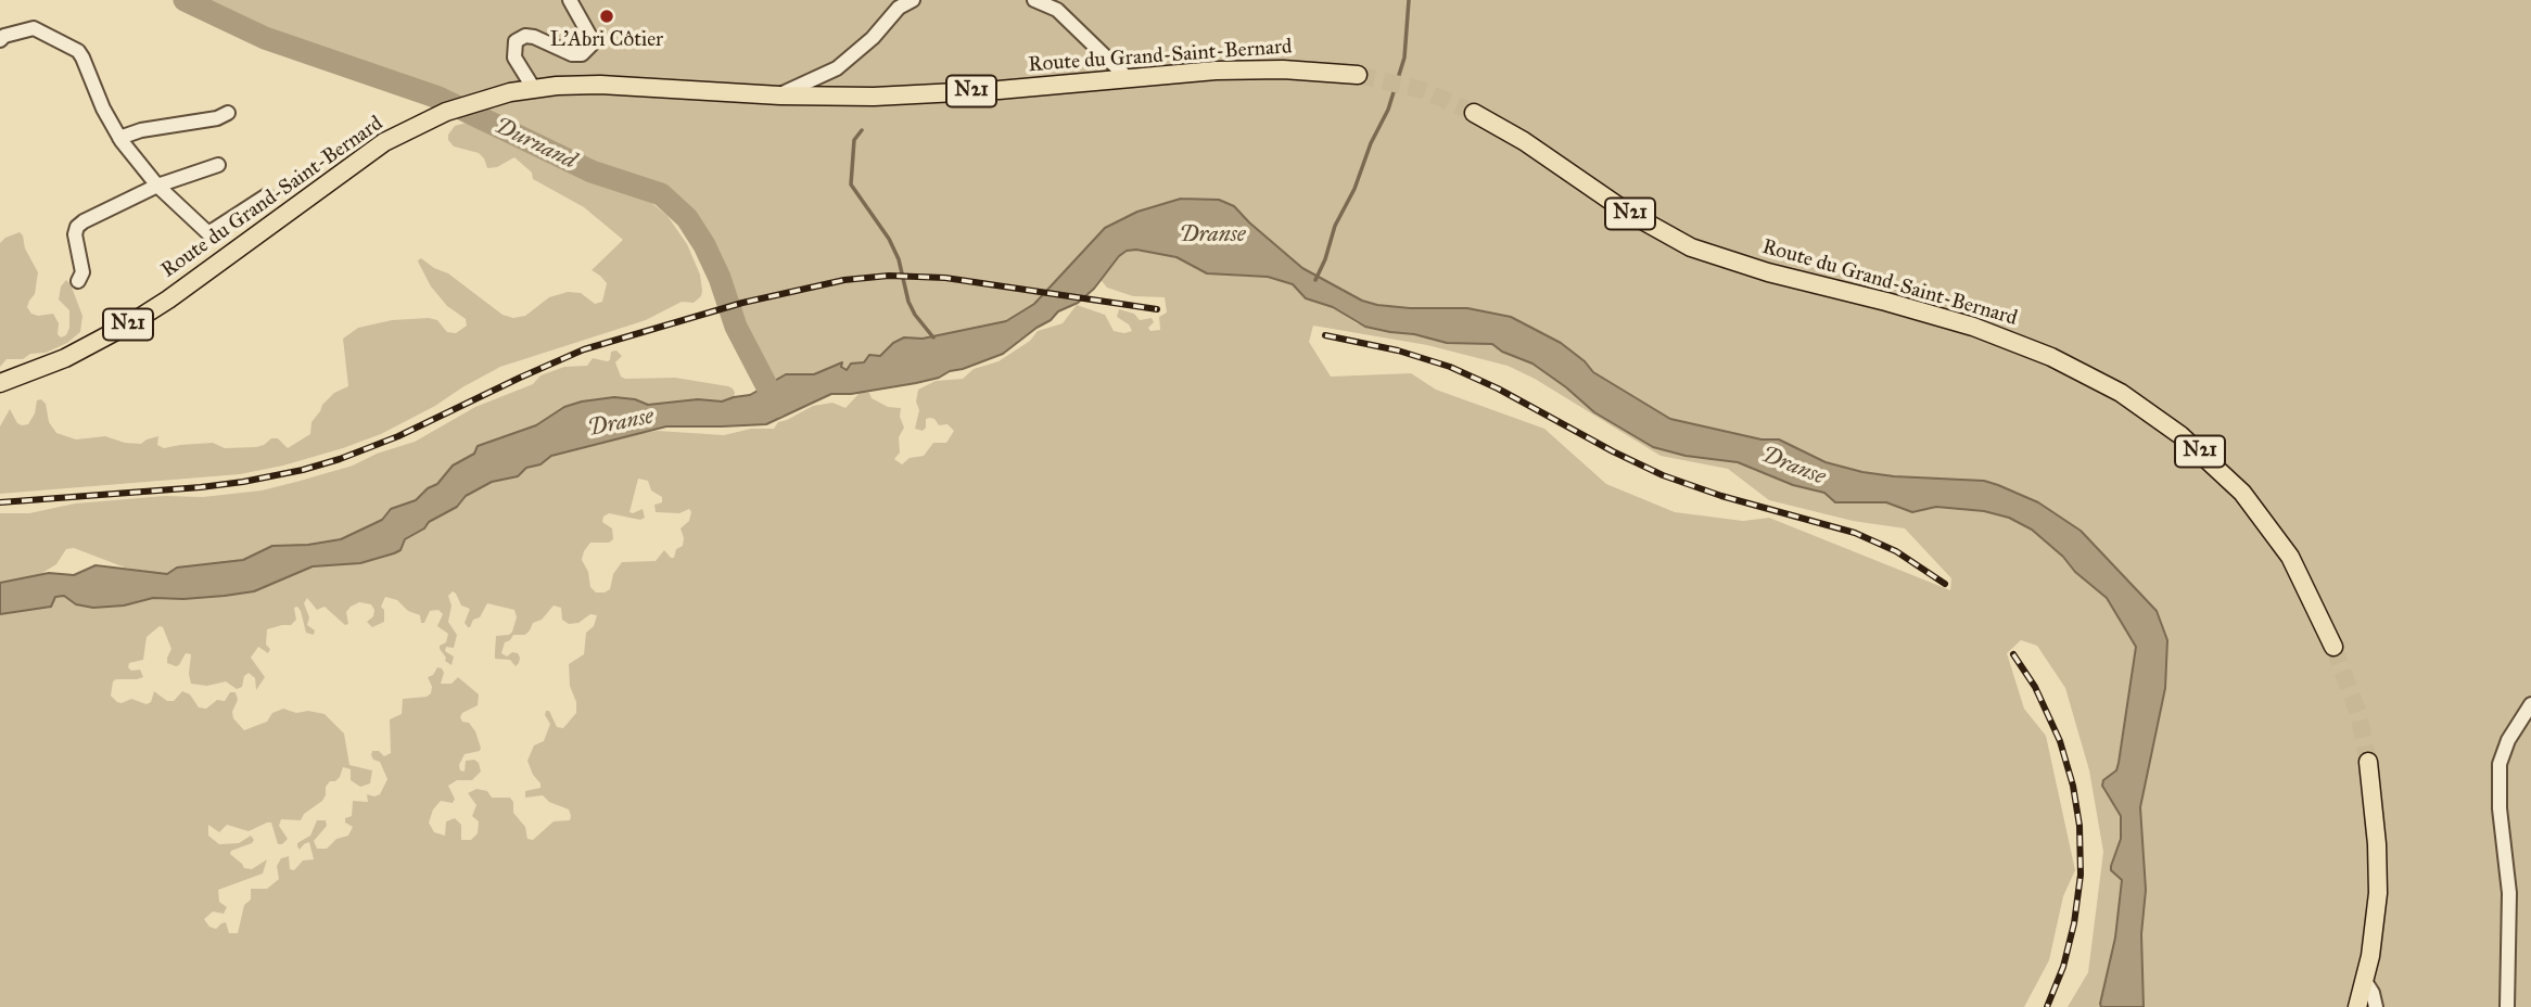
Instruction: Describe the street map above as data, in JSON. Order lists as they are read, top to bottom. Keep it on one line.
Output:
{"streets":{"main road":["Route du Grand-Saint-Bernard","N21"]},"water":["Durnand","Dranse"],"places":["L'Abri Côtier"]}
